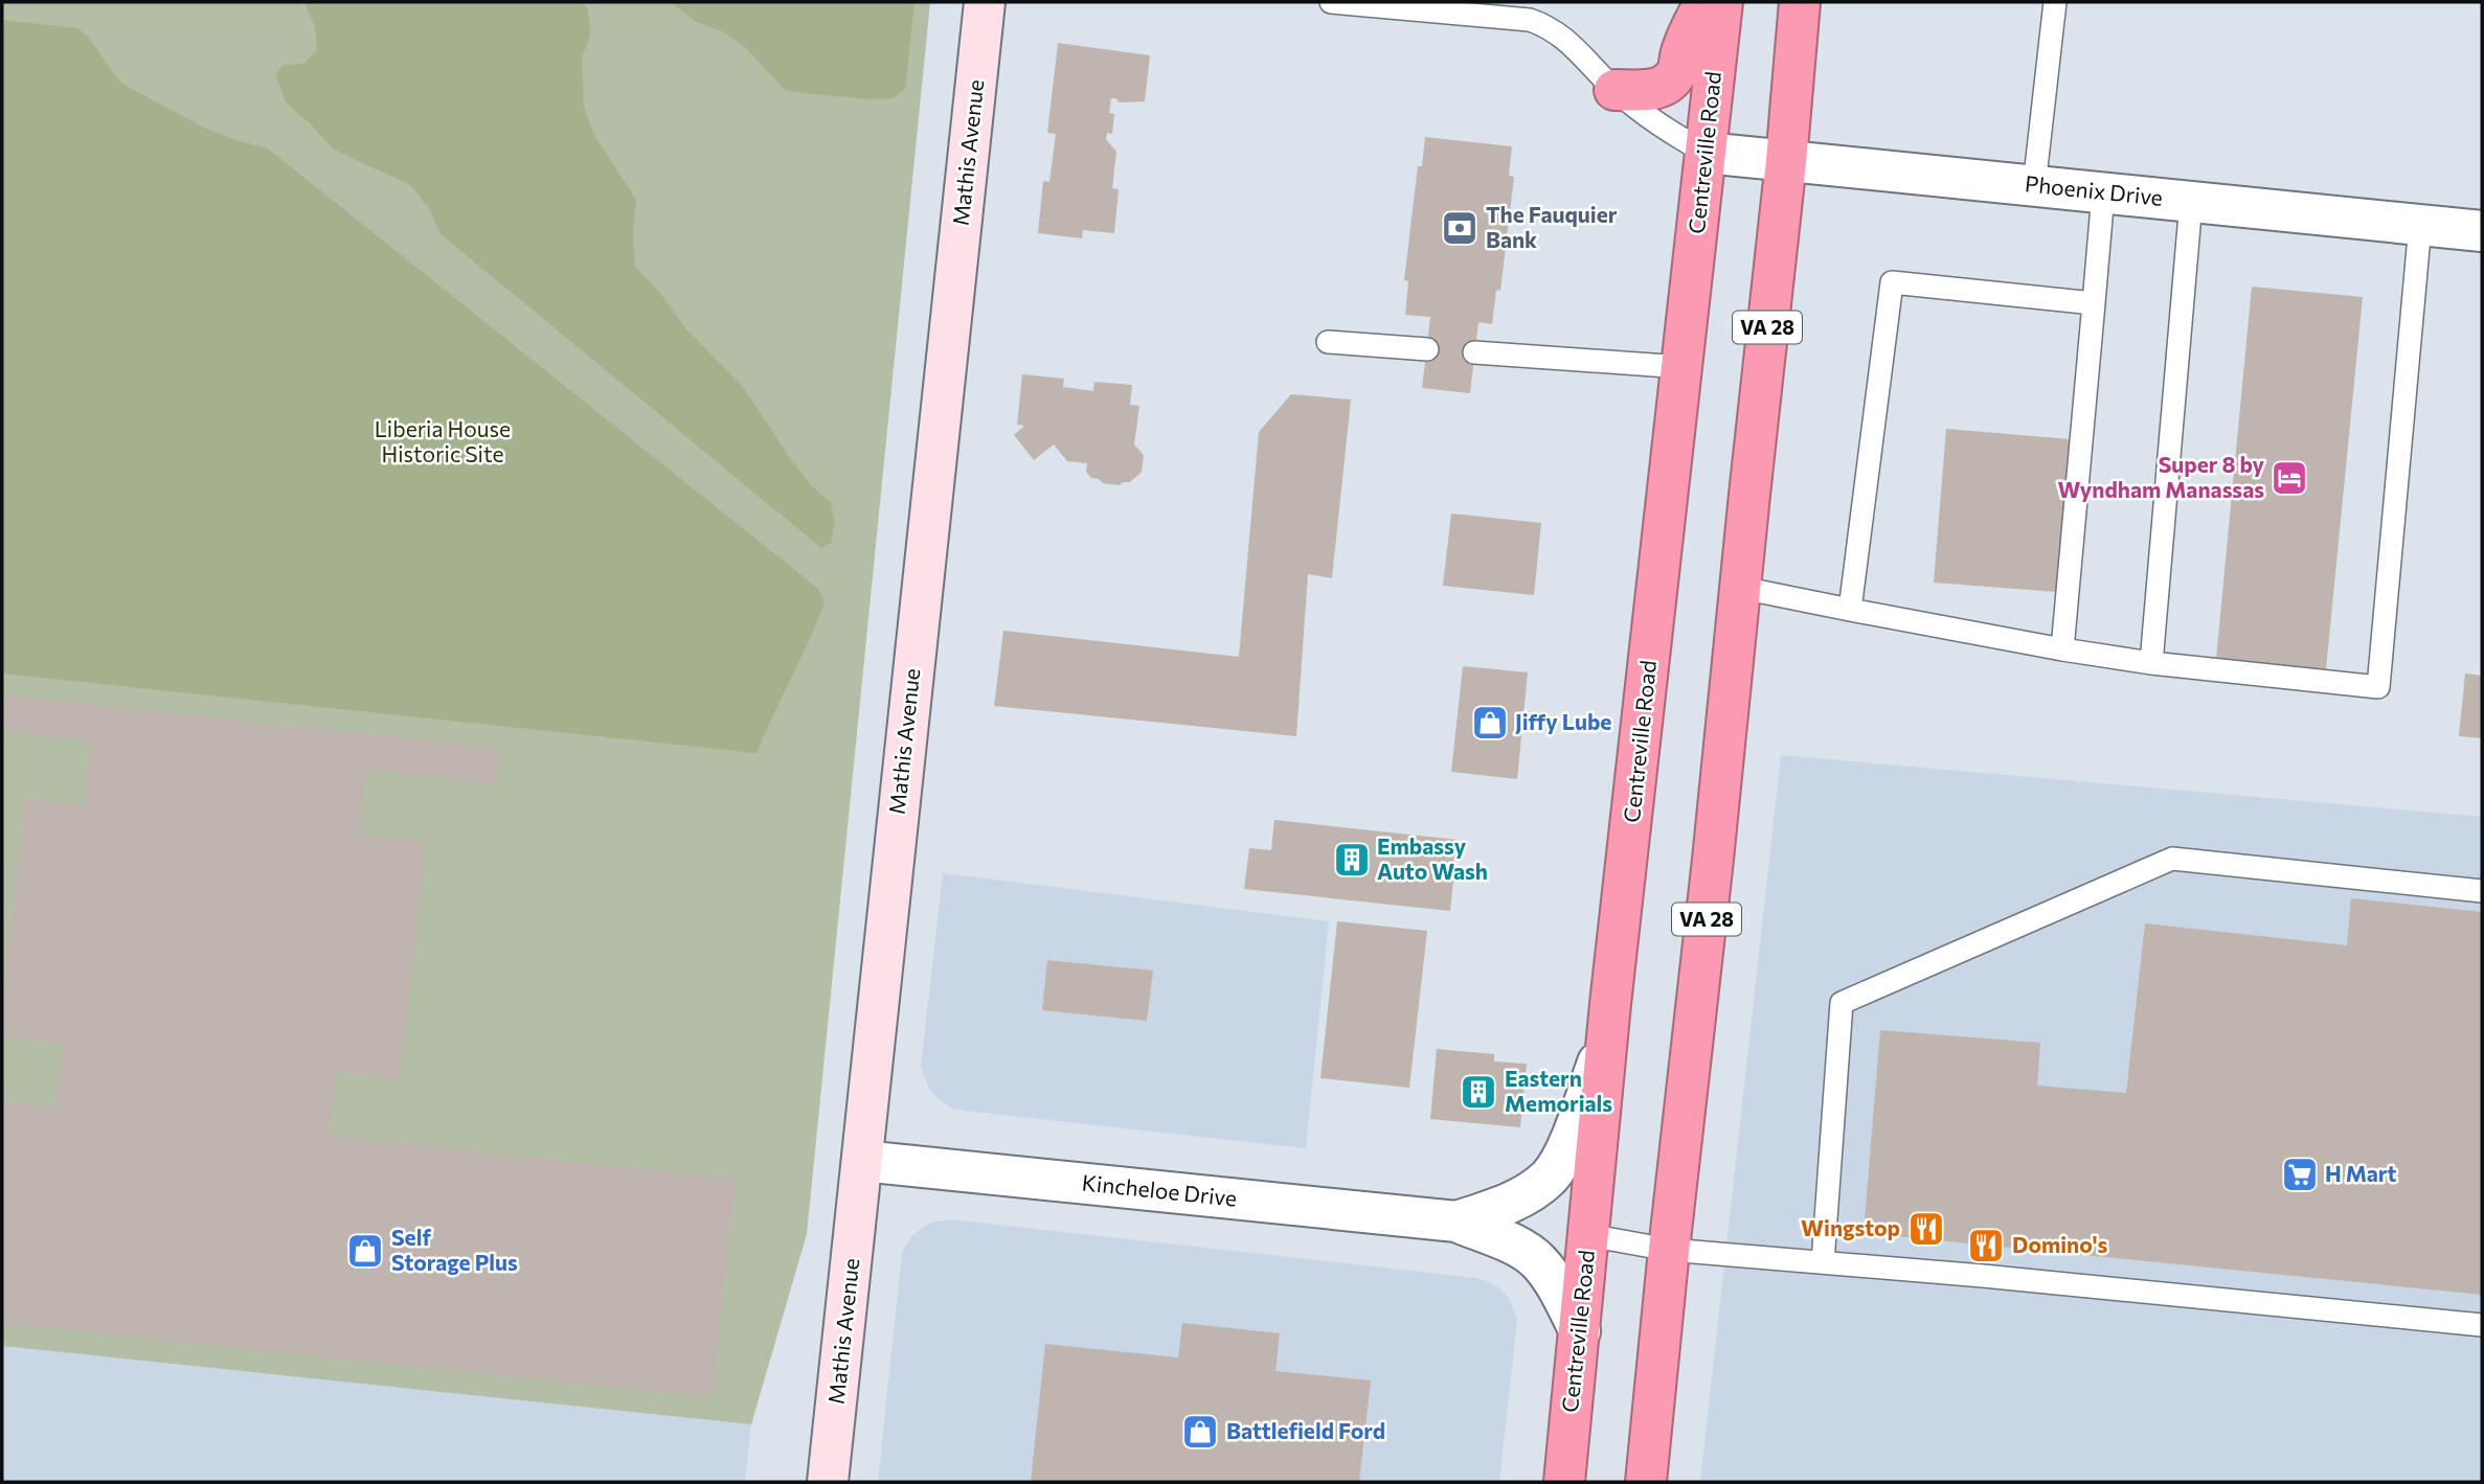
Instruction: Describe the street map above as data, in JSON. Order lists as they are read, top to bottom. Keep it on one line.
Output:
{"streets":{"highway":["Centreville Road","VA 28"],"street":["Mathis Avenue","Phoenix Drive","Kincheloe Drive"]},"crossings":[["Mathis Avenue","Kincheloe Drive"],["Centreville Road","Phoenix Drive"],["Centreville Road","Kincheloe Drive"],["Phoenix Drive","VA 28"]],"parks":["Liberia House Historic Site"],"places":{"bank":["The Fauquier Bank"],"hotel":["Super 8 by Wyndham Manassas"],"shop":["Jiffy Lube","Self Storage Plus","Battlefield Ford"],"building":["Embassy Auto Wash","Eastern Memorials"],"supermarket":["H Mart"],"restaurant":["Wingstop","Domino's"]}}
